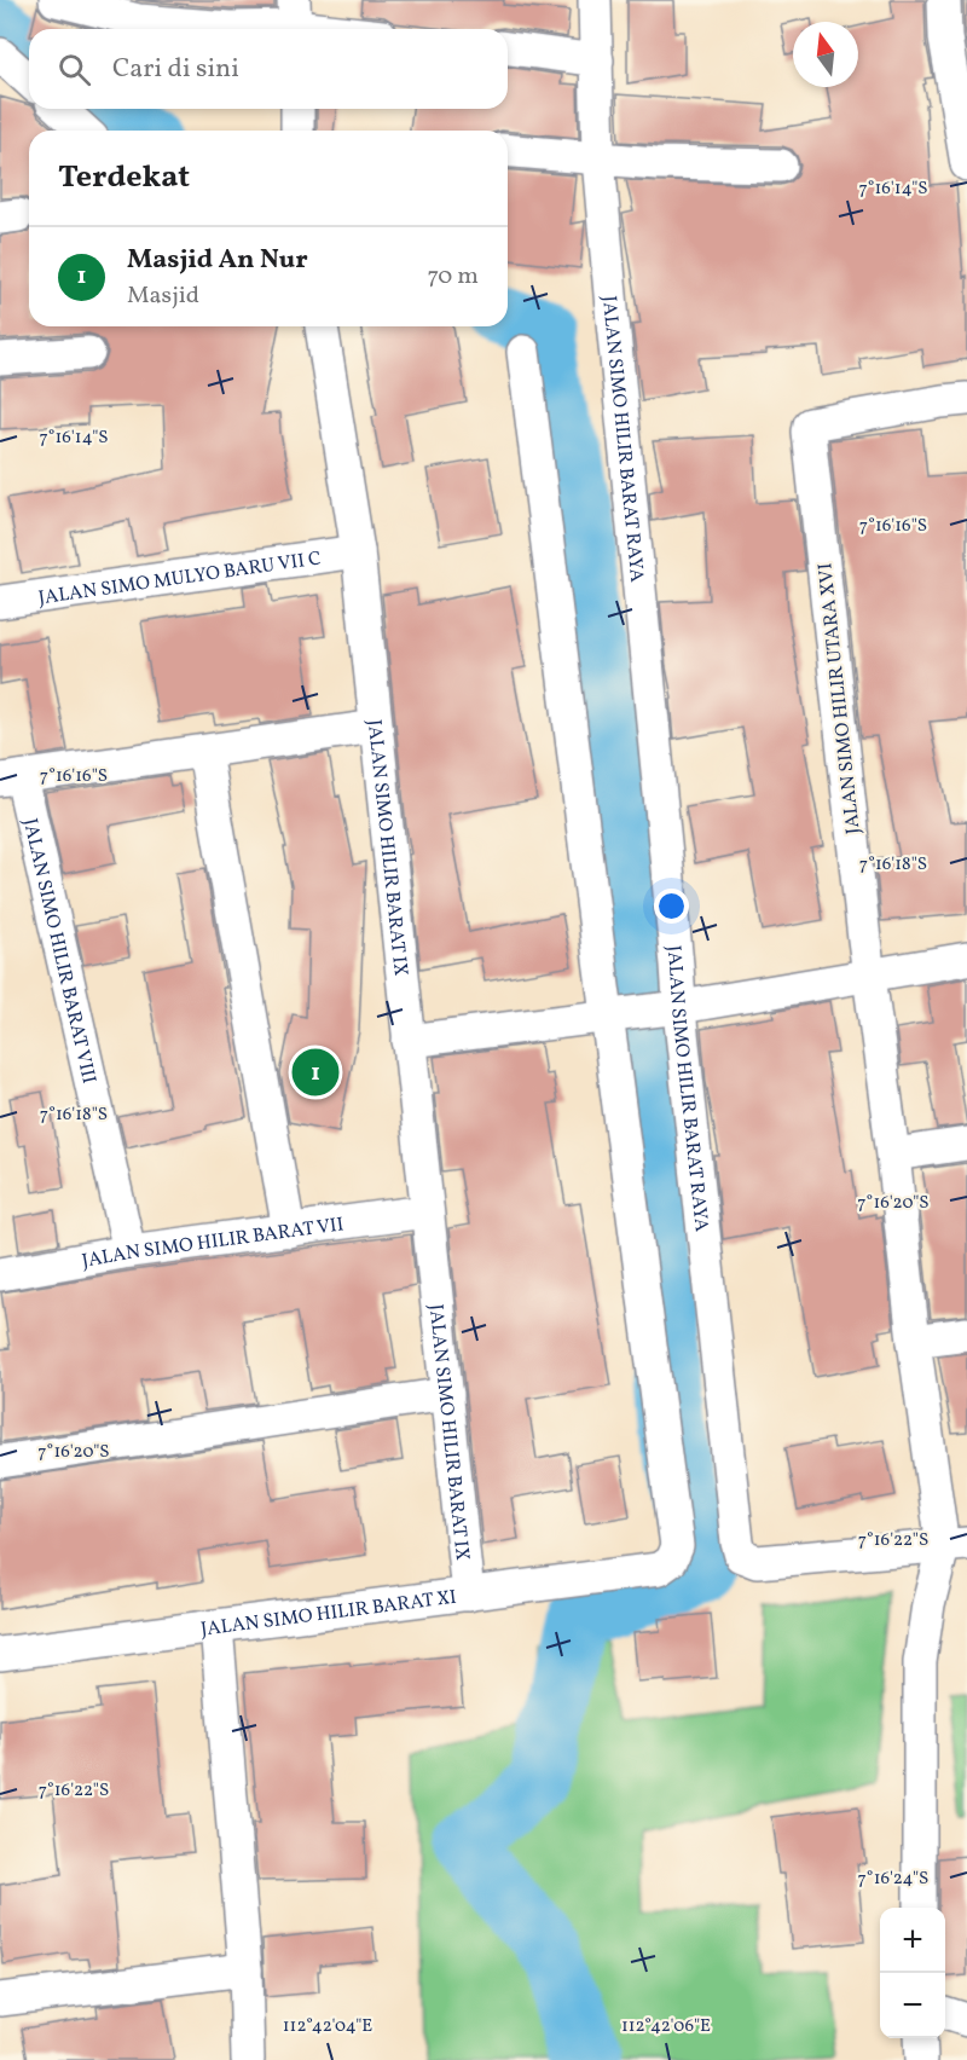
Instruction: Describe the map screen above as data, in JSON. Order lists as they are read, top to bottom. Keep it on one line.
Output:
{"streets":{"street":["JALAN SIMO HILIR BARAT RAYA","JALAN SIMO MULYO BARU VII C","JALAN SIMO HILIR UTARA XVI","JALAN SIMO HILIR BARAT IX","JALAN SIMO HILIR BARAT VIII","JALAN SIMO HILIR BARAT VII","JALAN SIMO HILIR BARAT XI"]},"crossings":[["JALAN SIMO HILIR BARAT RAYA","JALAN SIMO HILIR UTARA XVI"],["JALAN SIMO MULYO BARU VII C","JALAN SIMO HILIR BARAT IX"],["JALAN SIMO HILIR BARAT IX","JALAN SIMO HILIR BARAT VII"],["JALAN SIMO HILIR BARAT IX","JALAN SIMO HILIR BARAT XI"],["JALAN SIMO HILIR BARAT VIII","JALAN SIMO HILIR BARAT VII"]],"north":"top","page":{"search":"Cari di sini","heading":"Terdekat","list":[{"mark":"1","name":"Masjid An Nur","note":"Masjid","value":"70 m"}],"pins":"1","map_buttons":["+","−"]},"coordinates":["7°16'14\"S","7°16'16\"S","7°16'18\"S","7°16'20\"S","7°16'22\"S","7°16'24\"S","112°42'04\"E","112°42'06\"E"]}
